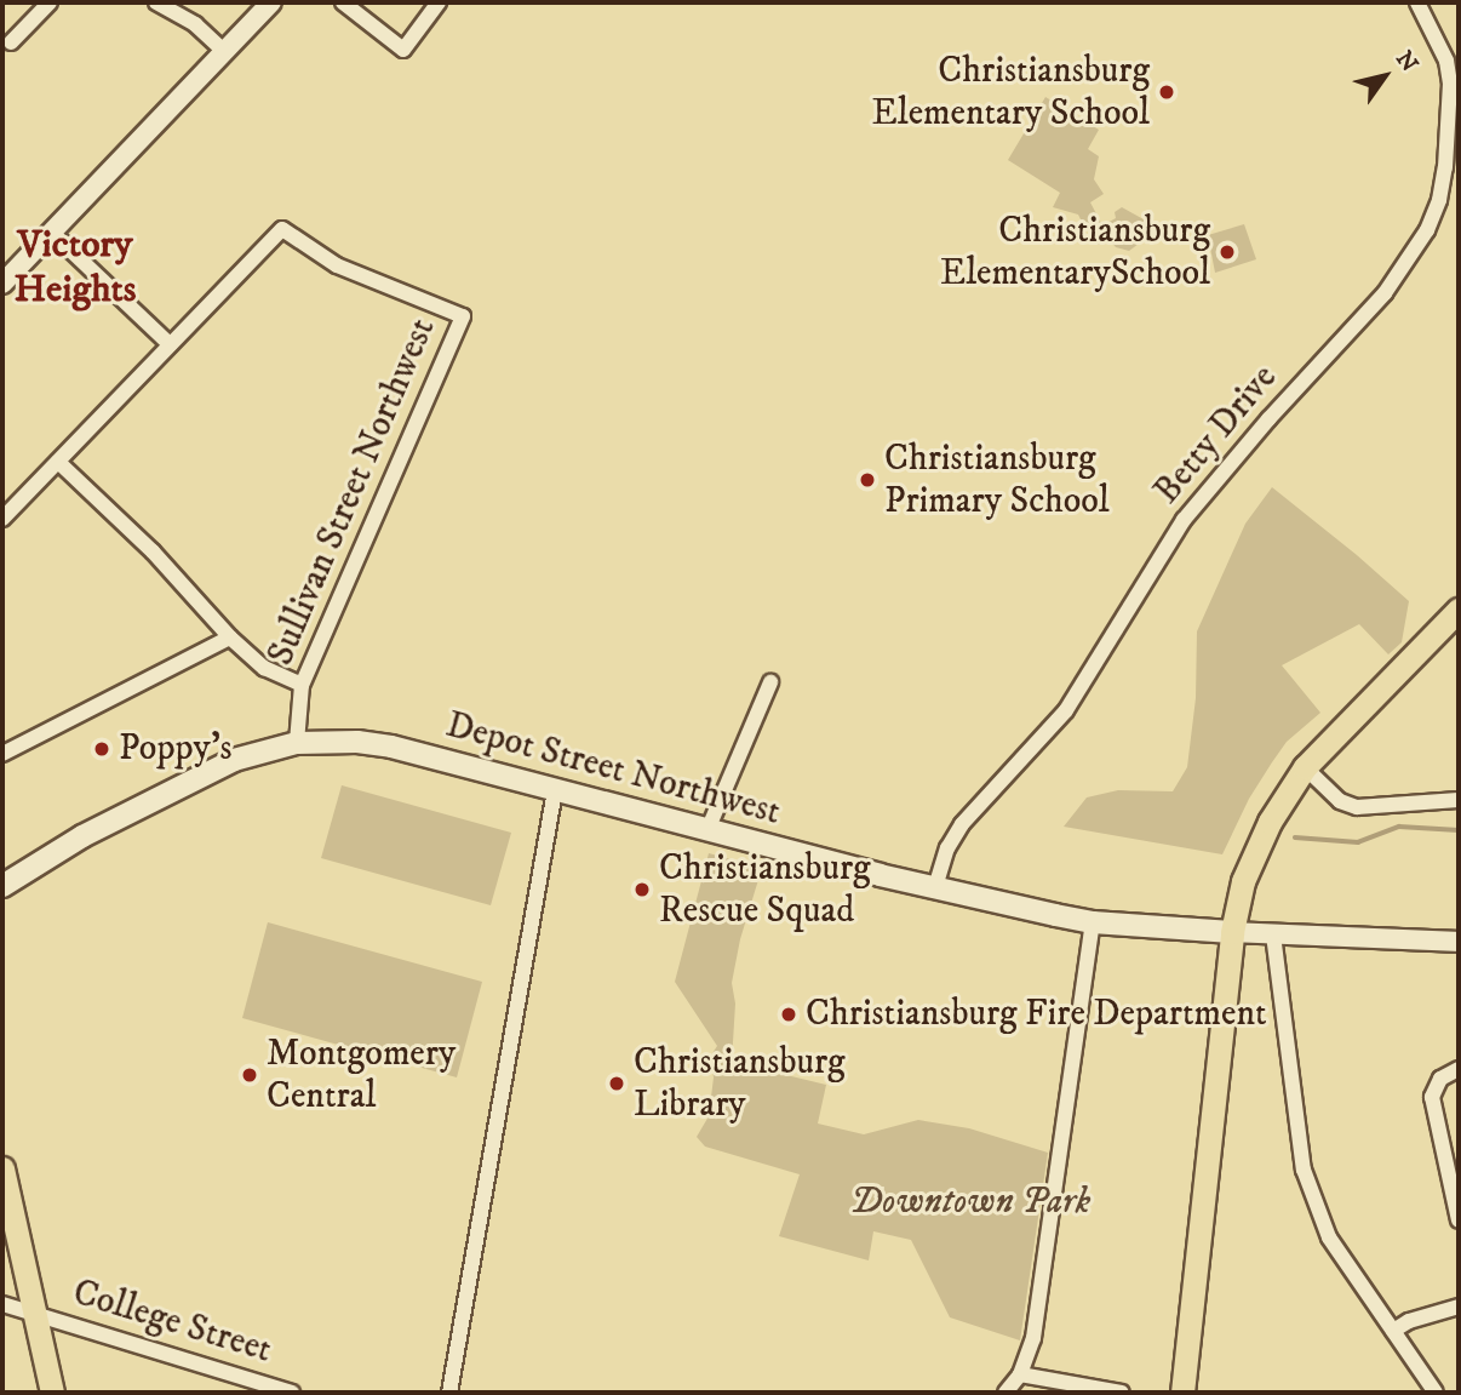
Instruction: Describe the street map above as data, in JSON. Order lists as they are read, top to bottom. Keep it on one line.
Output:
{"streets":{"main road":["Depot Street Northwest"],"street":["Betty Drive","Sullivan Street Northwest","College Street"]},"crossings":[["Betty Drive","Depot Street Northwest"],["Sullivan Street Northwest","Depot Street Northwest"]],"districts":["Victory Heights"],"parks":["Downtown Park"],"places":["Christiansburg Elementary School","Christiansburg ElementarySchool","Christiansburg Primary School","Poppy's","Christiansburg Rescue Squad","Christiansburg Fire Department","Montgomery Central","Christiansburg Library"],"north":"top right"}
